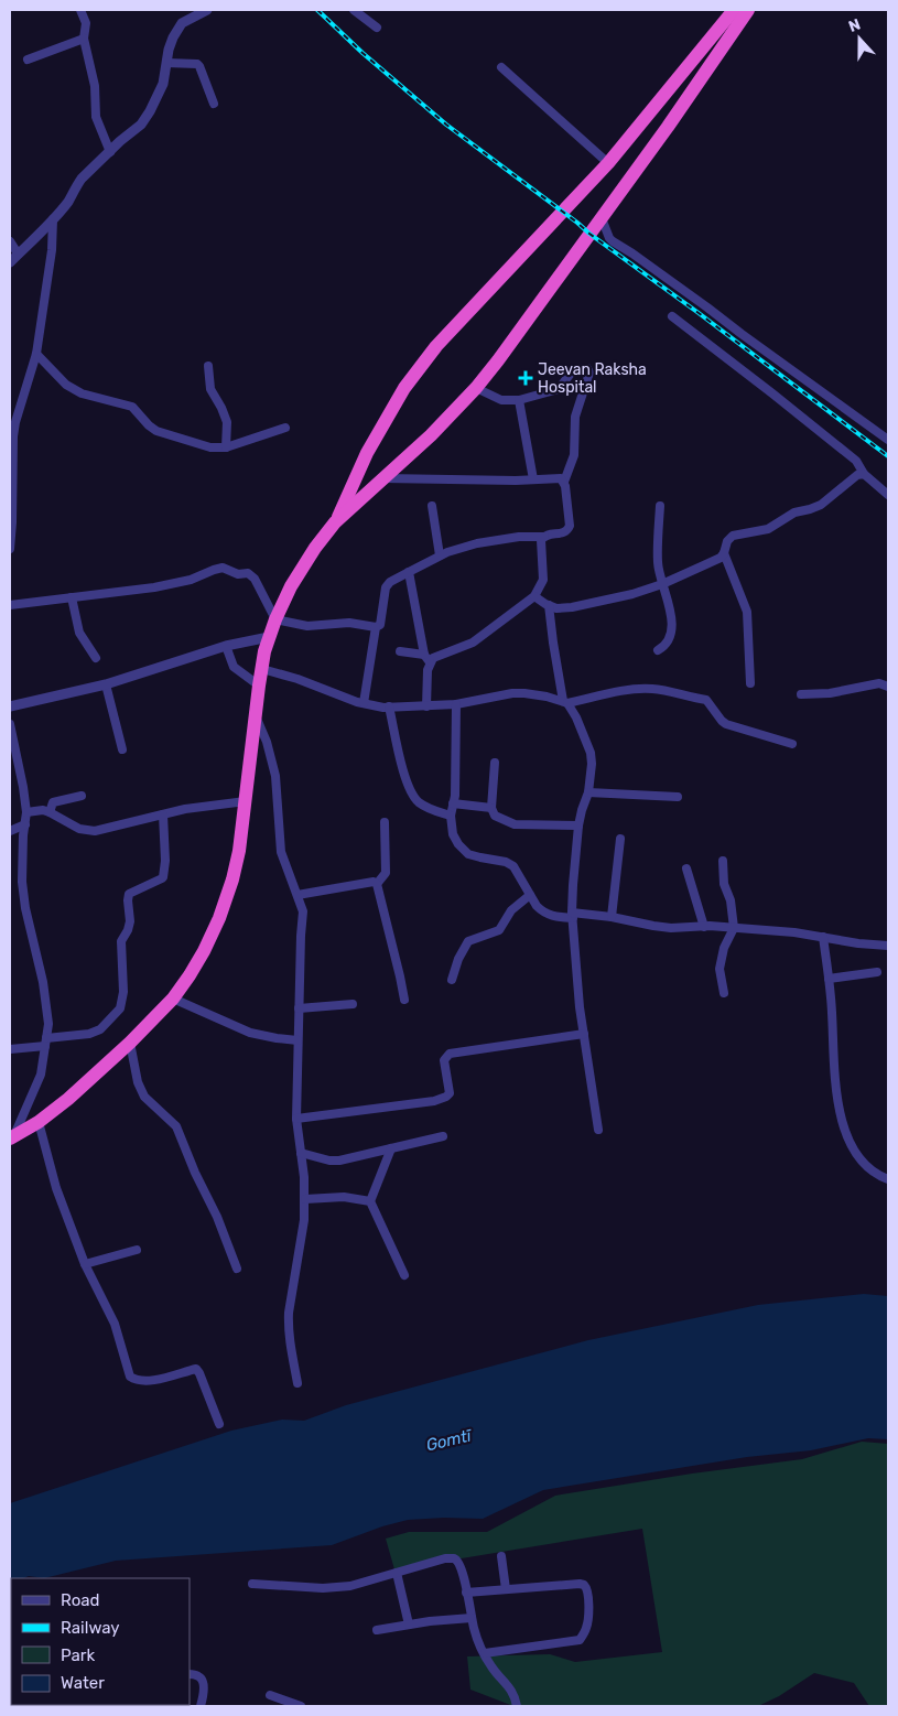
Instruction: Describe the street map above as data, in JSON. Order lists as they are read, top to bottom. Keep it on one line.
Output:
{"water":["Gomtī"],"places":{"health":["Jeevan Raksha Hospital"]},"legend":["Road","Railway","Park","Water"],"north":"top"}
